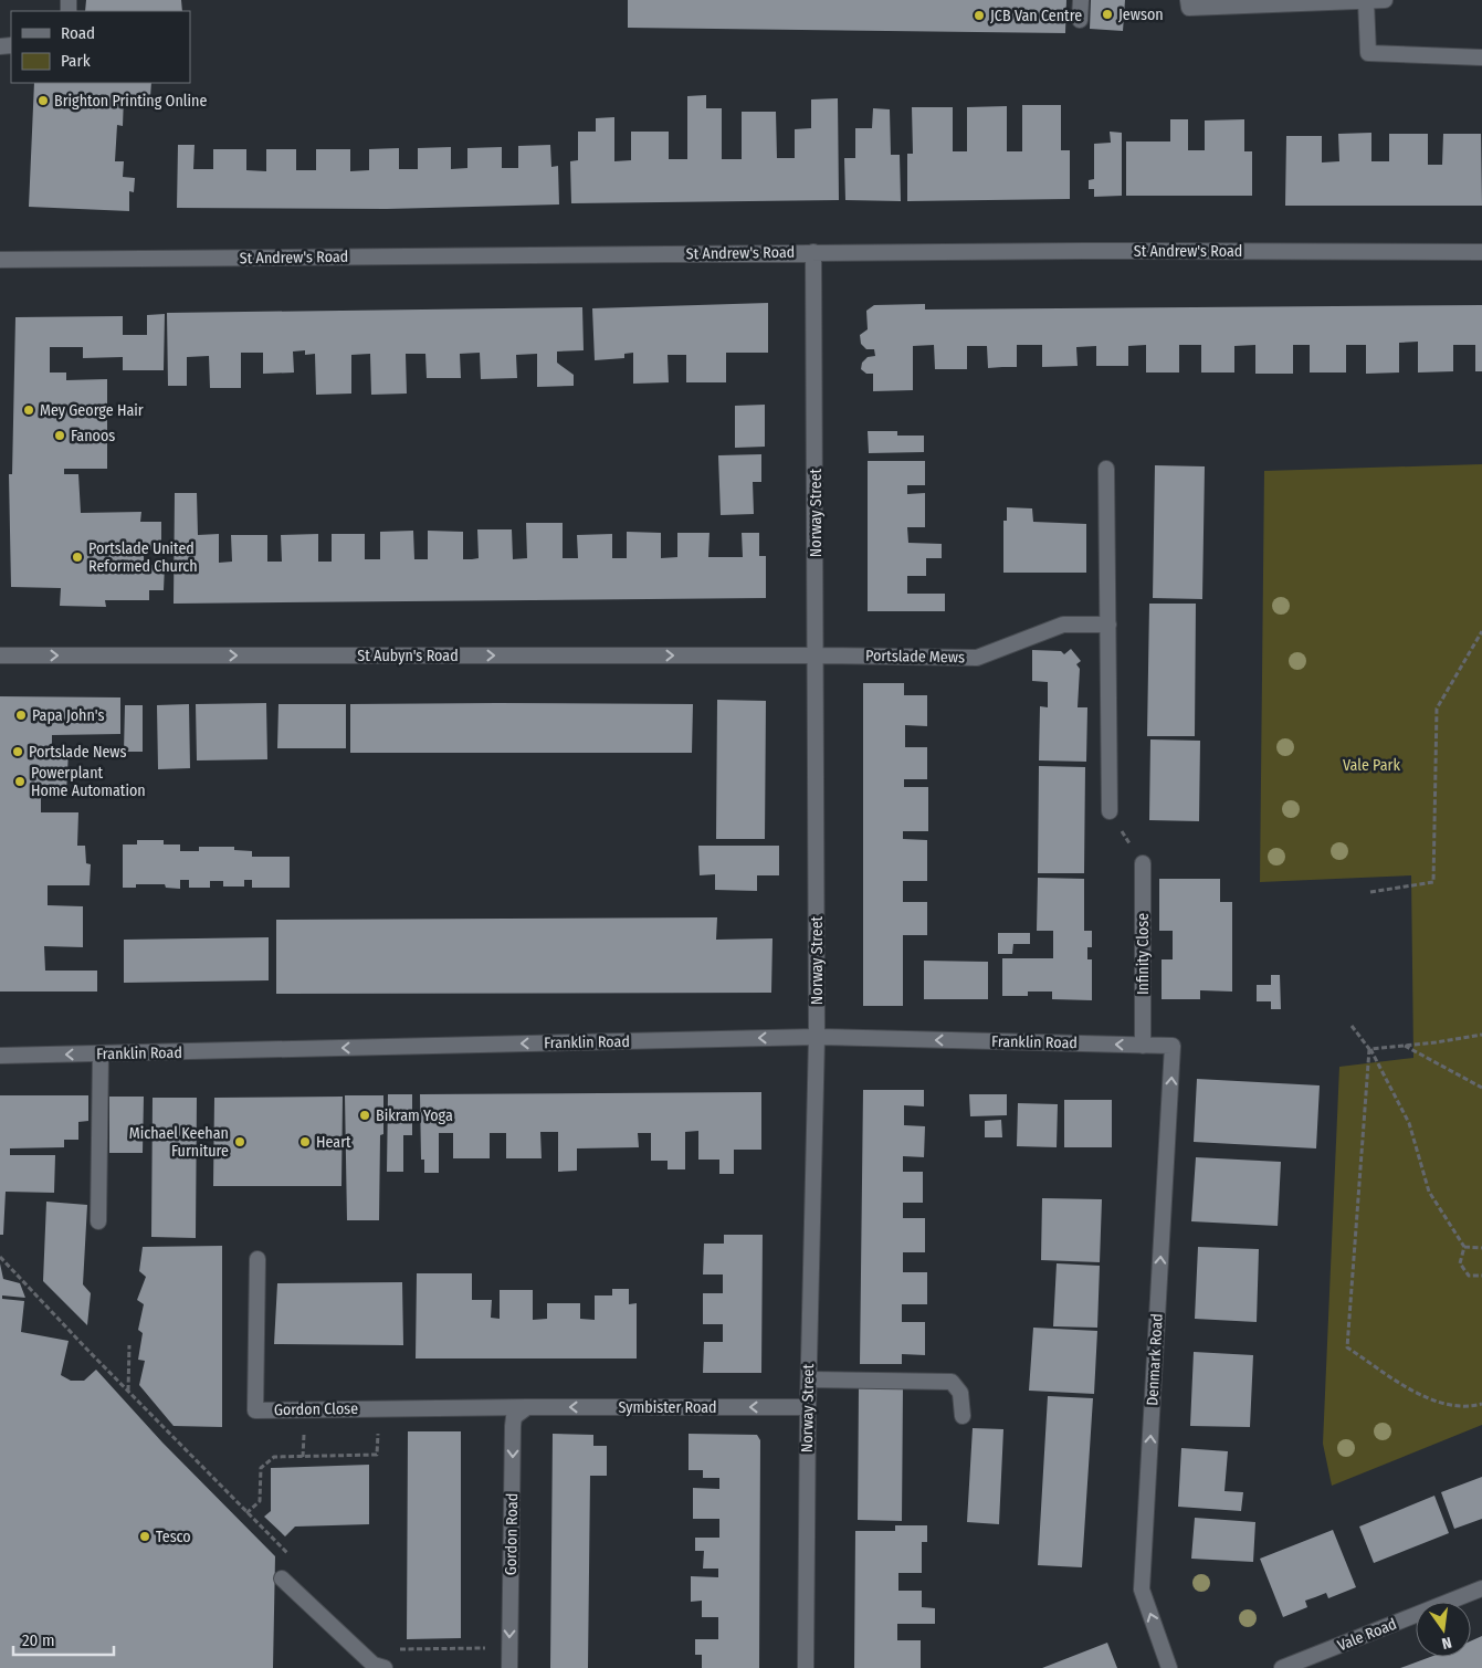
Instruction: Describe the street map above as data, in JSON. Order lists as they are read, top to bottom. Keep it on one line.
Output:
{"streets":{"street":["St Andrew's Road","Norway Street","St Aubyn's Road","Portslade Mews","Infinity Close","Franklin Road","Denmark Road","Symbister Road","Gordon Close","Gordon Road","Vale Road"]},"crossings":[["St Andrew's Road","Norway Street"],["Norway Street","St Aubyn's Road"],["Norway Street","Portslade Mews"],["Norway Street","Franklin Road"],["Norway Street","Symbister Road"],["St Aubyn's Road","Portslade Mews"],["Infinity Close","Franklin Road"],["Franklin Road","Denmark Road"],["Symbister Road","Gordon Close"],["Symbister Road","Gordon Road"],["Gordon Close","Gordon Road"]],"one_way":["St Aubyn's Road","Franklin Road","Denmark Road","Symbister Road","Gordon Road"],"parks":["Vale Park"],"places":["Jewson","JCB Van Centre","Brighton Printing Online","Mey George Hair","Fanoos","Portslade United Reformed Church","Papa John's","Portslade News","Powerplant Home Automation","Bikram Yoga","Michael Keehan Furniture","Heart","Tesco"],"legend":["Road","Park"],"scale_bar":"20 m","north":"bottom"}
